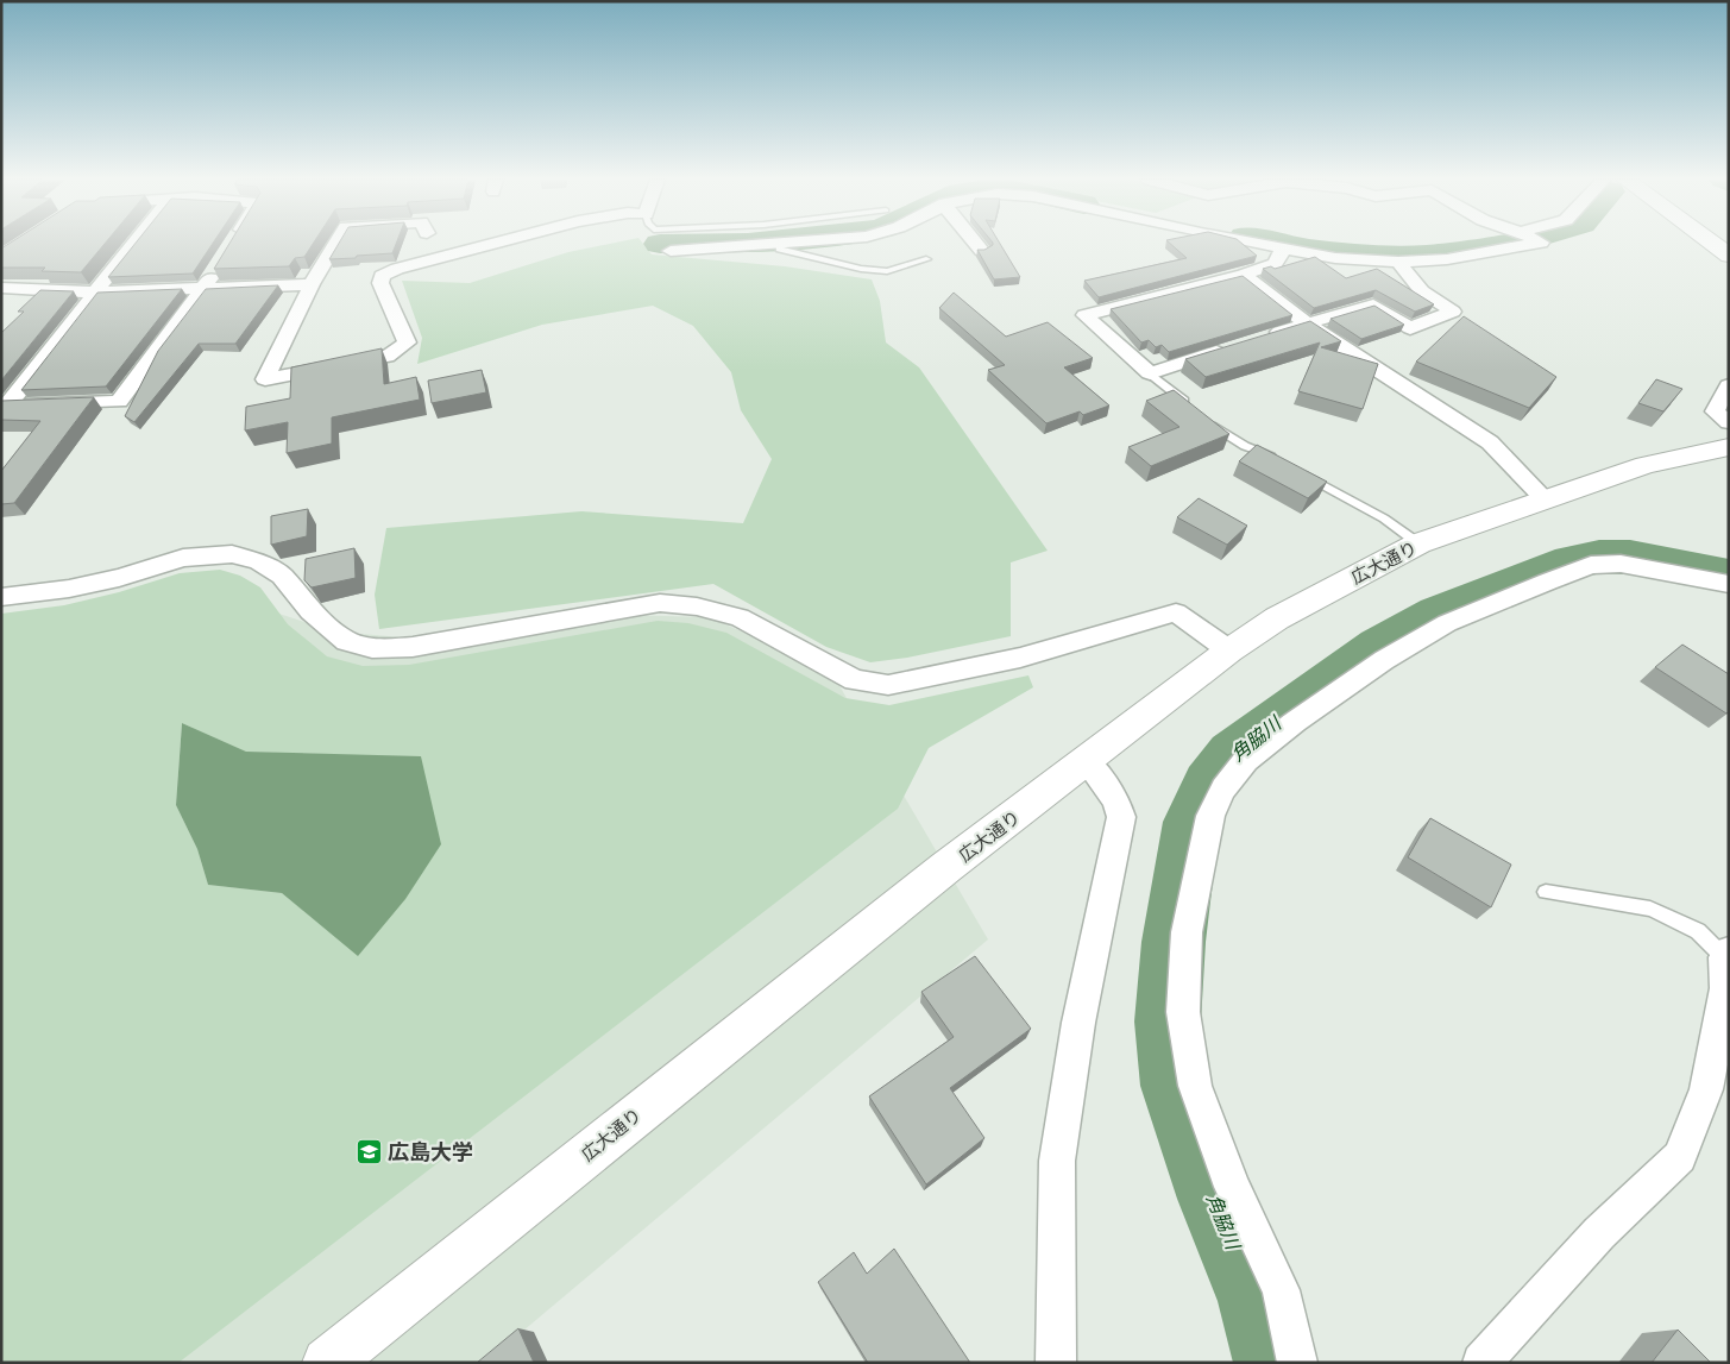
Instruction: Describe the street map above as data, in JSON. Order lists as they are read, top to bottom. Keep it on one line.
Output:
{"streets":{"street":["広大通り"]},"water":["角脇川"],"places":{"school or university":["広島大学"]}}
